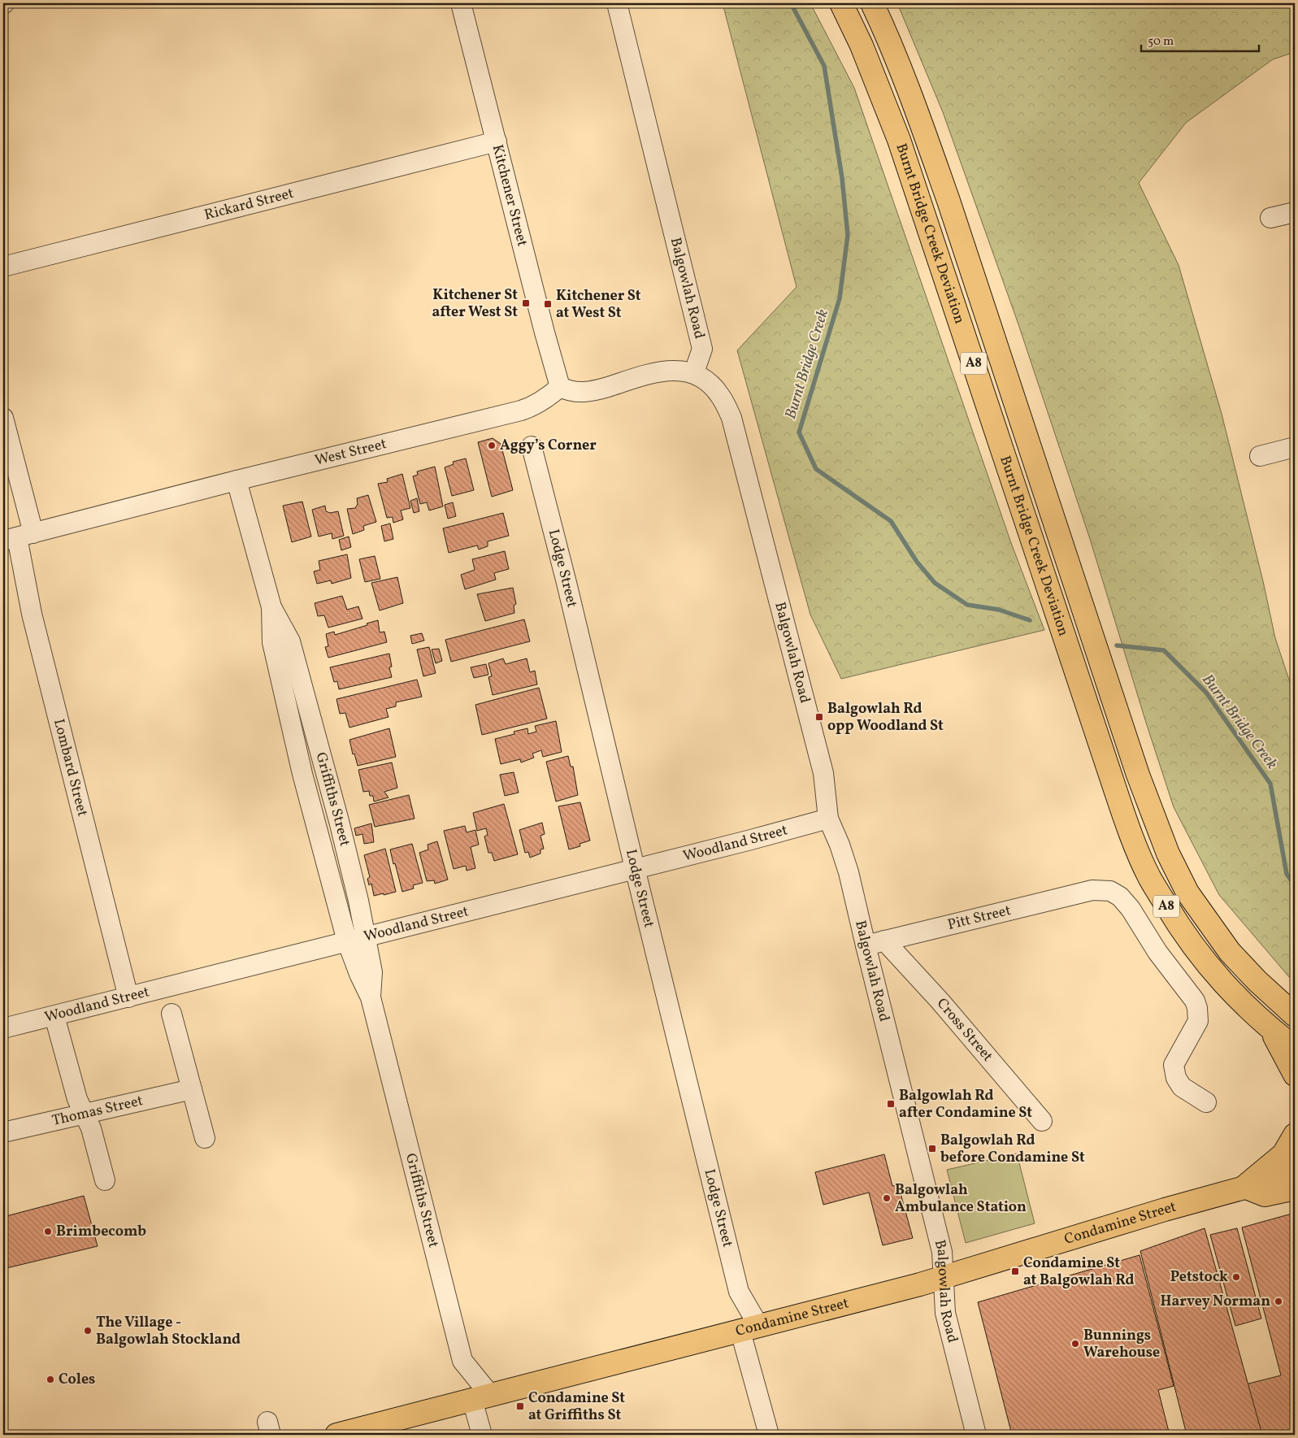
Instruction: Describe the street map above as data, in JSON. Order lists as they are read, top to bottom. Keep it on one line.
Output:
{"streets":{"main road":["Burnt Bridge Creek Deviation","A8","Condamine Street"],"street":["Kitchener Street","Rickard Street","Balgowlah Road","West Street","Lodge Street","Lombard Street","Griffiths Street","Woodland Street","Pitt Street","Cross Street","Thomas Street"]},"crossings":[["Kitchener Street","Rickard Street"],["Kitchener Street","West Street"],["Balgowlah Road","Woodland Street"],["Balgowlah Road","Pitt Street"],["Balgowlah Road","Condamine Street"],["West Street","Lombard Street"],["West Street","Griffiths Street"],["Lodge Street","Woodland Street"],["Lodge Street","Condamine Street"],["Lombard Street","Woodland Street"],["Griffiths Street","Woodland Street"],["Griffiths Street","Condamine Street"],["Pitt Street","Cross Street"]],"water":["Burnt Bridge Creek"],"places":{"transit":["Kitchener St after West St","Kitchener St at West St","Balgowlah Rd opp Woodland St","Balgowlah Rd after Condamine St","Balgowlah Rd before Condamine St","Condamine St at Balgowlah Rd","Condamine St at Griffiths St"],"other":["Aggy’s Corner","Balgowlah Ambulance Station","Brimbecomb","Petstock","Harvey Norman","The Village - Balgowlah Stockland","Bunnings Warehouse","Coles"]},"scale_bar":"50 m"}
